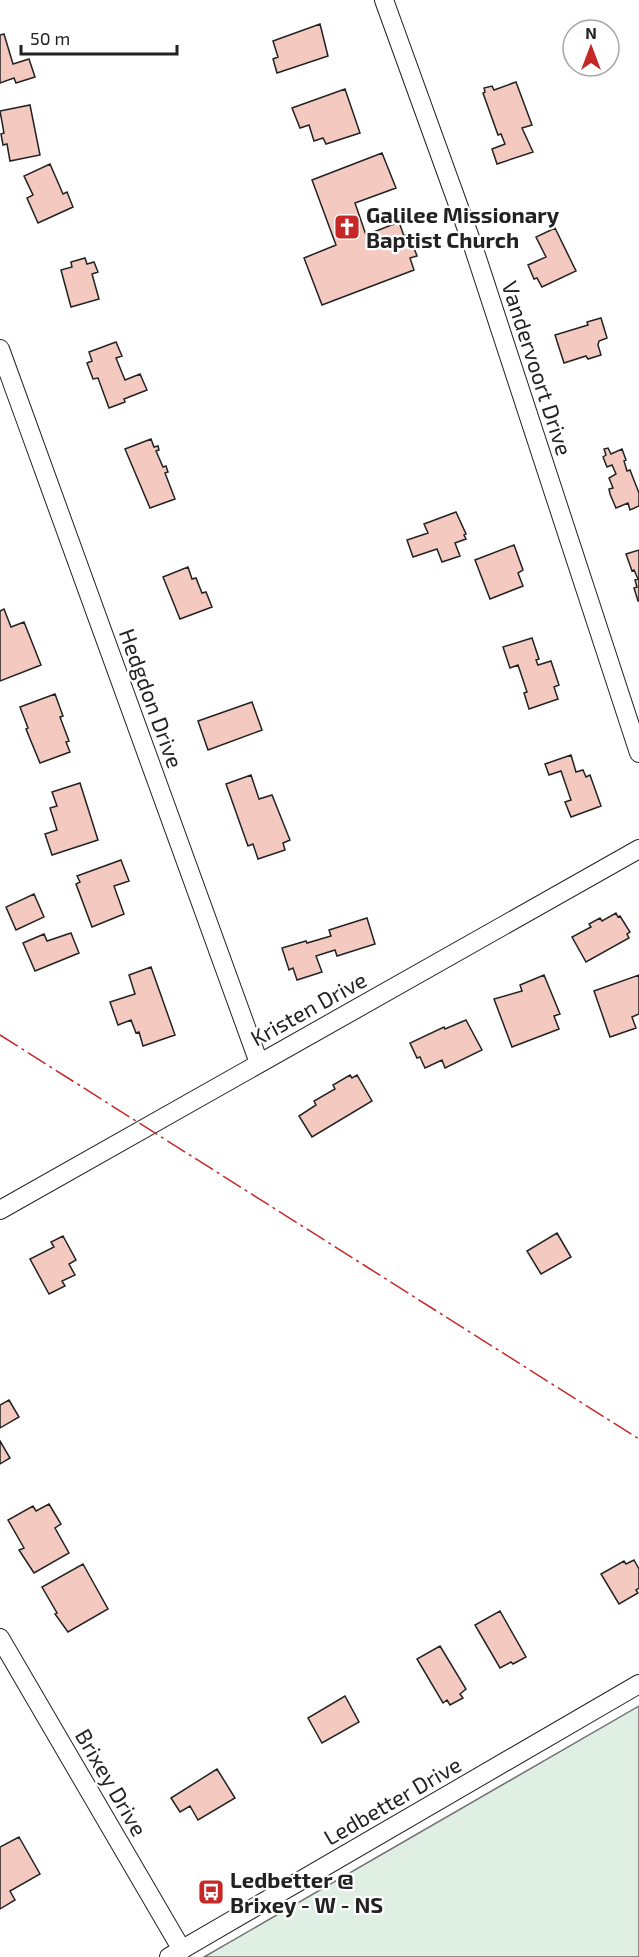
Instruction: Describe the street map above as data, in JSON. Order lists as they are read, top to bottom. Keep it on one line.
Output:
{"streets":{"street":["Vandervoort Drive","Hedgdon Drive","Kristen Drive","Brixey Drive","Ledbetter Drive"]},"crossings":[["Hedgdon Drive","Kristen Drive"],["Brixey Drive","Ledbetter Drive"]],"places":{"church":["Galilee Missionary Baptist Church"],"bus stop":["Ledbetter @ Brixey - W - NS"]},"scale_bar":"50 m","north":"top"}
